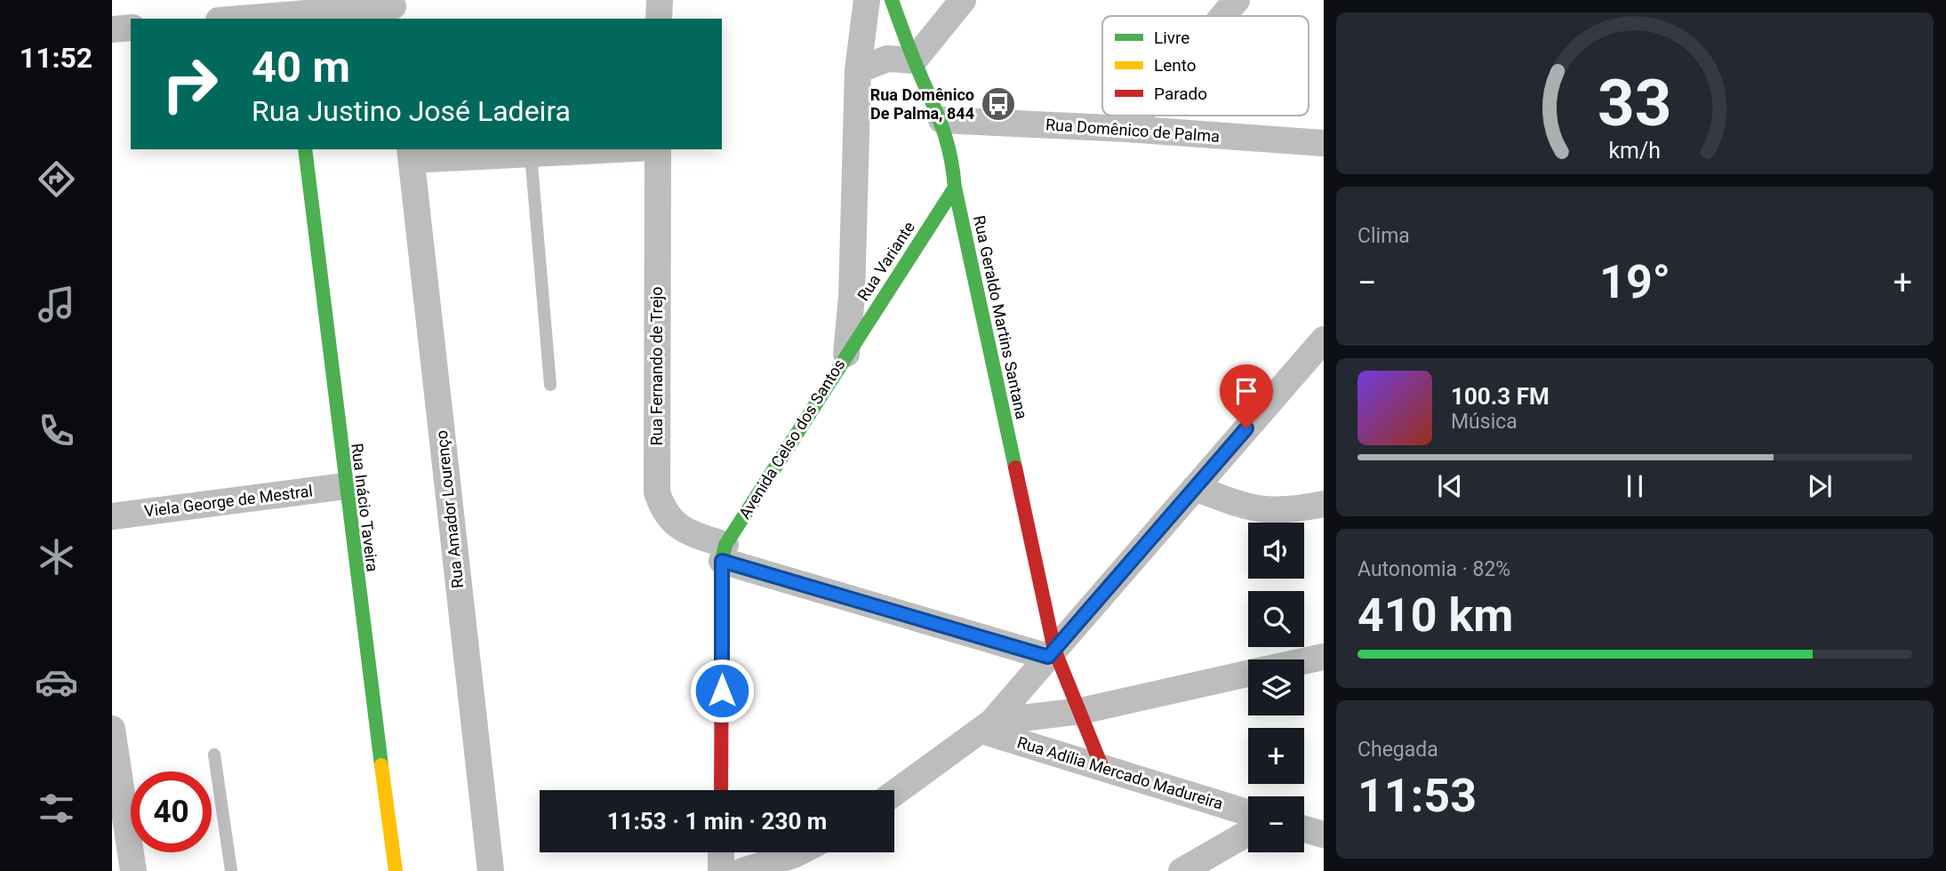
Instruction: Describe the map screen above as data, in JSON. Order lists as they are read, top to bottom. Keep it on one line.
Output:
{"streets":{"street":["Rua Domênico de Palma","Rua Variante","Rua Geraldo Martins Santana","Rua Fernando de Trejo","Avenida Celso dos Santos","Viela George de Mestral","Rua Inácio Taveira","Rua Amador Lourenço","Rua Adília Mercado Madureira"]},"crossings":[["Rua Domênico de Palma","Rua Geraldo Martins Santana"],["Rua Variante","Rua Geraldo Martins Santana"],["Rua Variante","Avenida Celso dos Santos"],["Rua Geraldo Martins Santana","Rua Fernando de Trejo"],["Rua Geraldo Martins Santana","Rua Adília Mercado Madureira"],["Rua Fernando de Trejo","Avenida Celso dos Santos"],["Viela George de Mestral","Rua Inácio Taveira"]],"places":{"bus stop":["Rua Domênico De Palma, 844"]},"legend":["Livre","Lento","Parado"],"page":{"tabs":"11:52","turn":["40 m","Rua Justino José Ladeira"],"tile":["Clima",["Autonomia · 82%","410 km"],["Chegada","11:53"]],"heat":["−","19°","+"],"song":["100.3 FM","Música"],"map_buttons":["+","−"],"limit":"40","trip":"11:53 · 1 min · 230 m","gauge":["33","km/h"]}}
